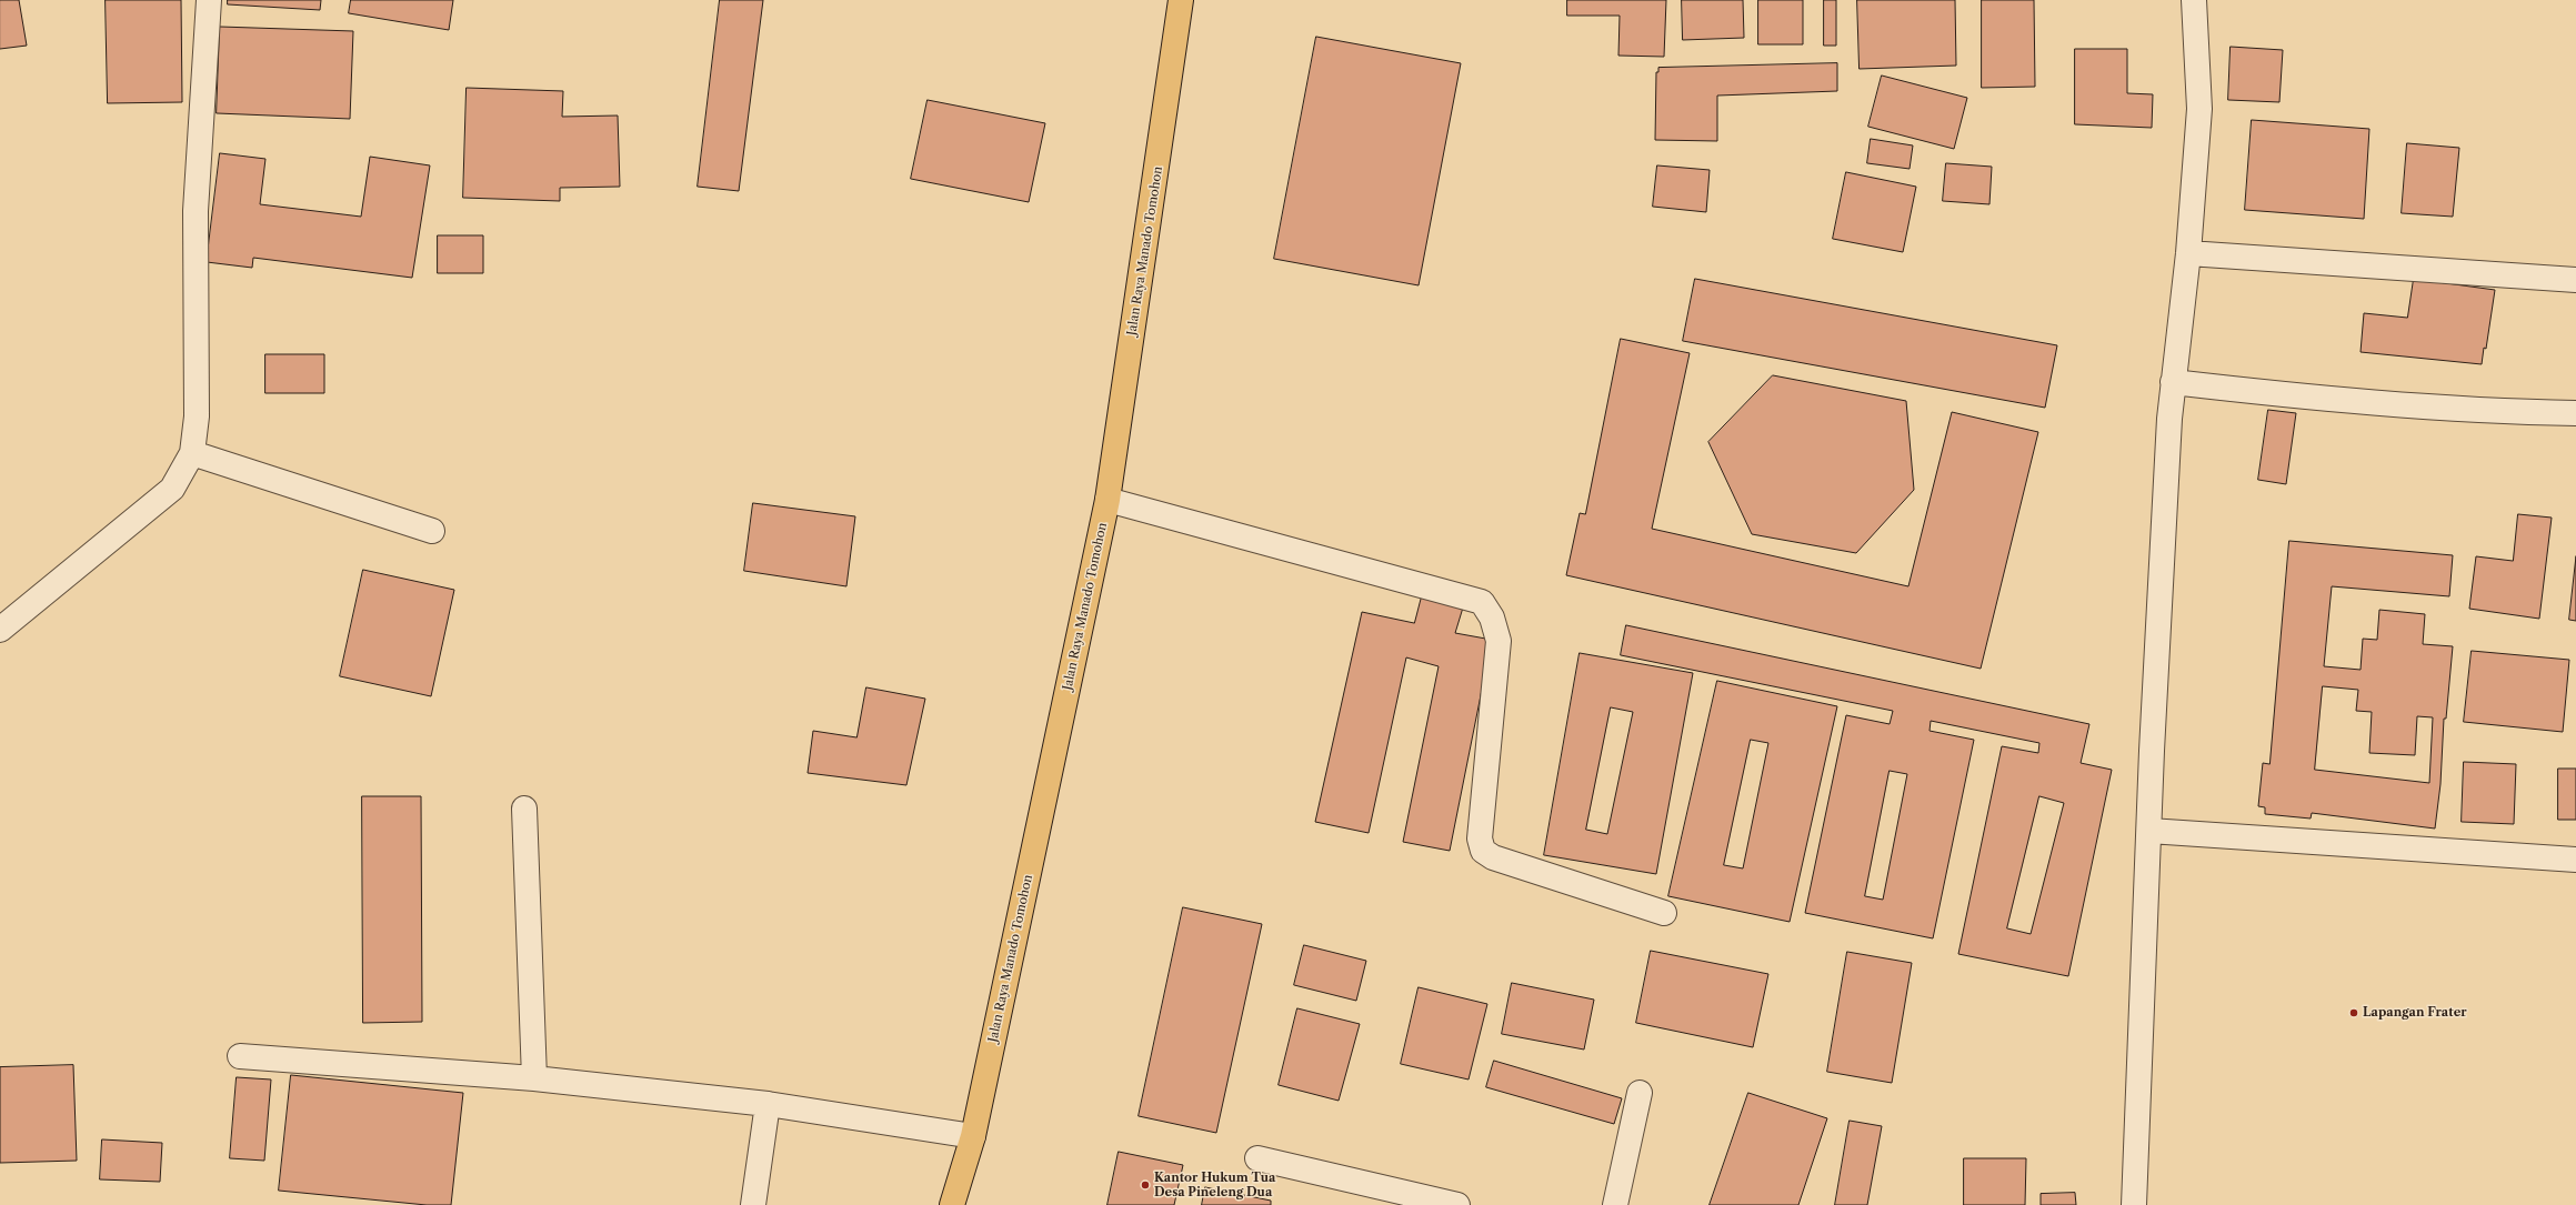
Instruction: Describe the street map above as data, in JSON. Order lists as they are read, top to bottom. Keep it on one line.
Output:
{"streets":{"highway":["Jalan Raya Manado Tomohon"]},"places":["Lapangan Frater","Kantor Hukum Tua Desa Pineleng Dua"]}
